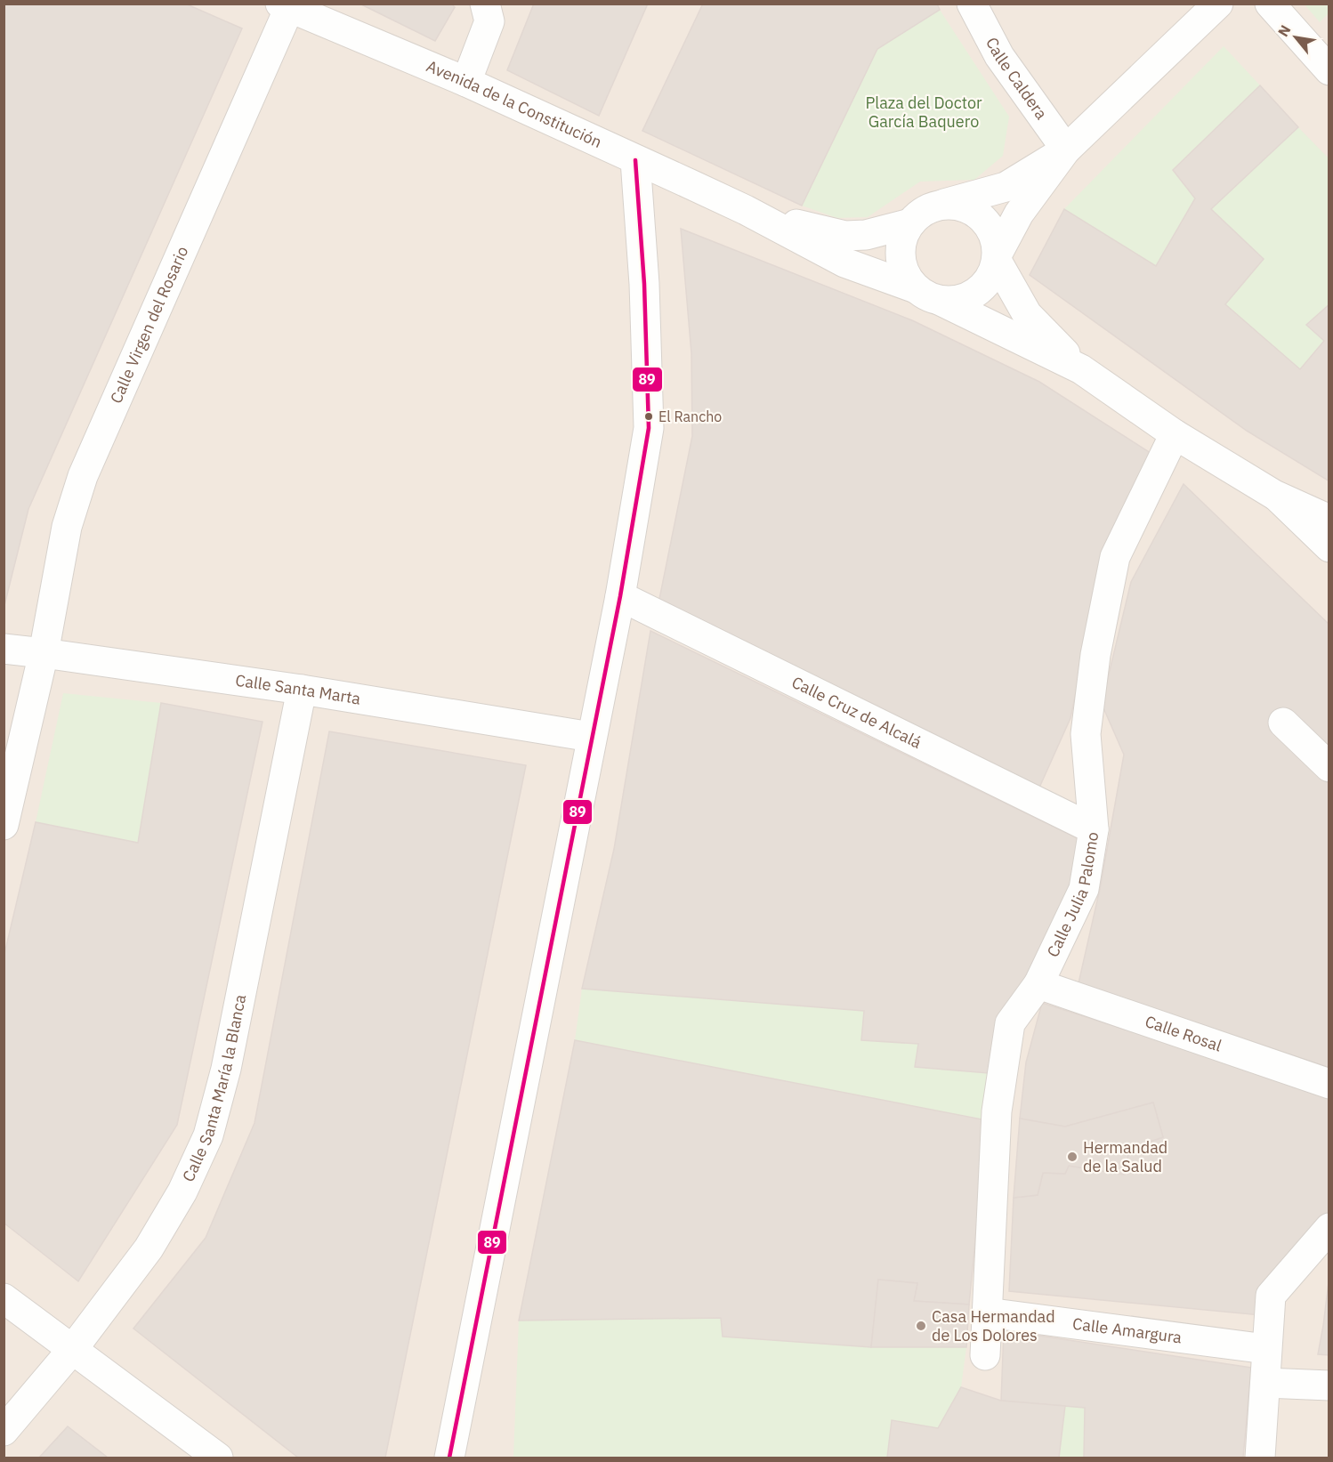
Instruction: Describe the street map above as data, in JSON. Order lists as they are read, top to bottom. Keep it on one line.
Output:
{"streets":{"street":["Calle Caldera","Avenida de la Constitución","Calle Virgen del Rosario","Calle Santa Marta","Calle Cruz de Alcalá","Calle Julia Palomo","Calle Rosal","Calle Santa María la Blanca","Calle Amargura"]},"crossings":[["Avenida de la Constitución","Calle Virgen del Rosario"],["Calle Virgen del Rosario","Calle Santa Marta"],["Calle Santa Marta","Calle Santa María la Blanca"],["Calle Cruz de Alcalá","Calle Julia Palomo"],["Calle Julia Palomo","Calle Rosal"],["Calle Julia Palomo","Calle Amargura"]],"parks":["Plaza del Doctor García Baquero"],"places":["El Rancho","Hermandad de la Salud","Casa Hermandad de Los Dolores"],"lines":["transit line 89"],"north":"top left"}
